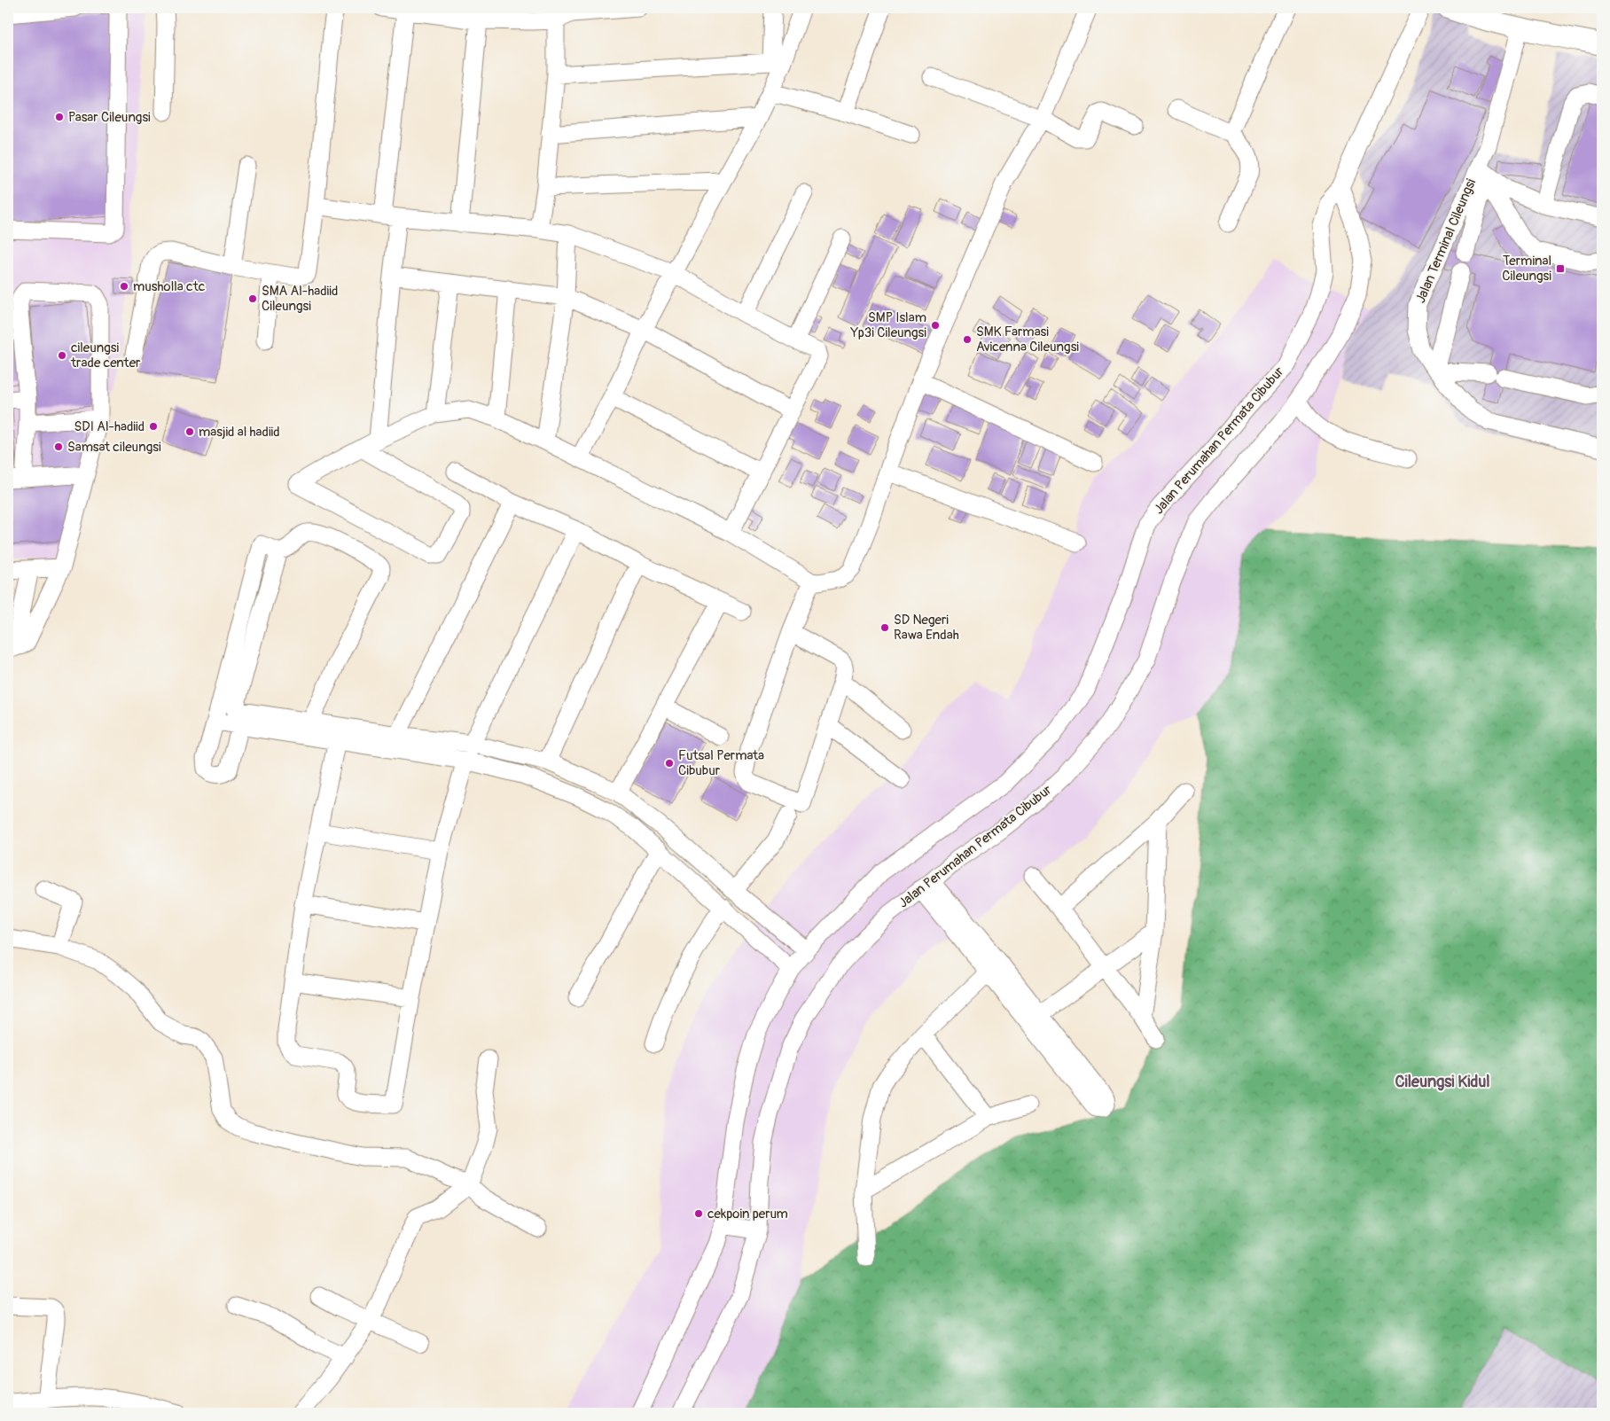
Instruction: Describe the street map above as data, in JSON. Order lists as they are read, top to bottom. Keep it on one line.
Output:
{"streets":{"street":["Jalan Terminal Cileungsi","Jalan Perumahan Permata Cibubur"]},"districts":["Cileungsi Kidul"],"places":{"other":["Pasar Cileungsi","musholla ctc","SMA Al-hadiid Cileungsi","SMP Islam Yp3i Cileungsi","SMK Farmasi Avicenna Cileungsi","cileungsi trade center","SDI Al-hadiid","masjid al hadiid","Samsat cileungsi","SD Negeri Rawa Endah","Futsal Permata Cibubur","cekpoin perum"],"transit":["Terminal Cileungsi"]}}
